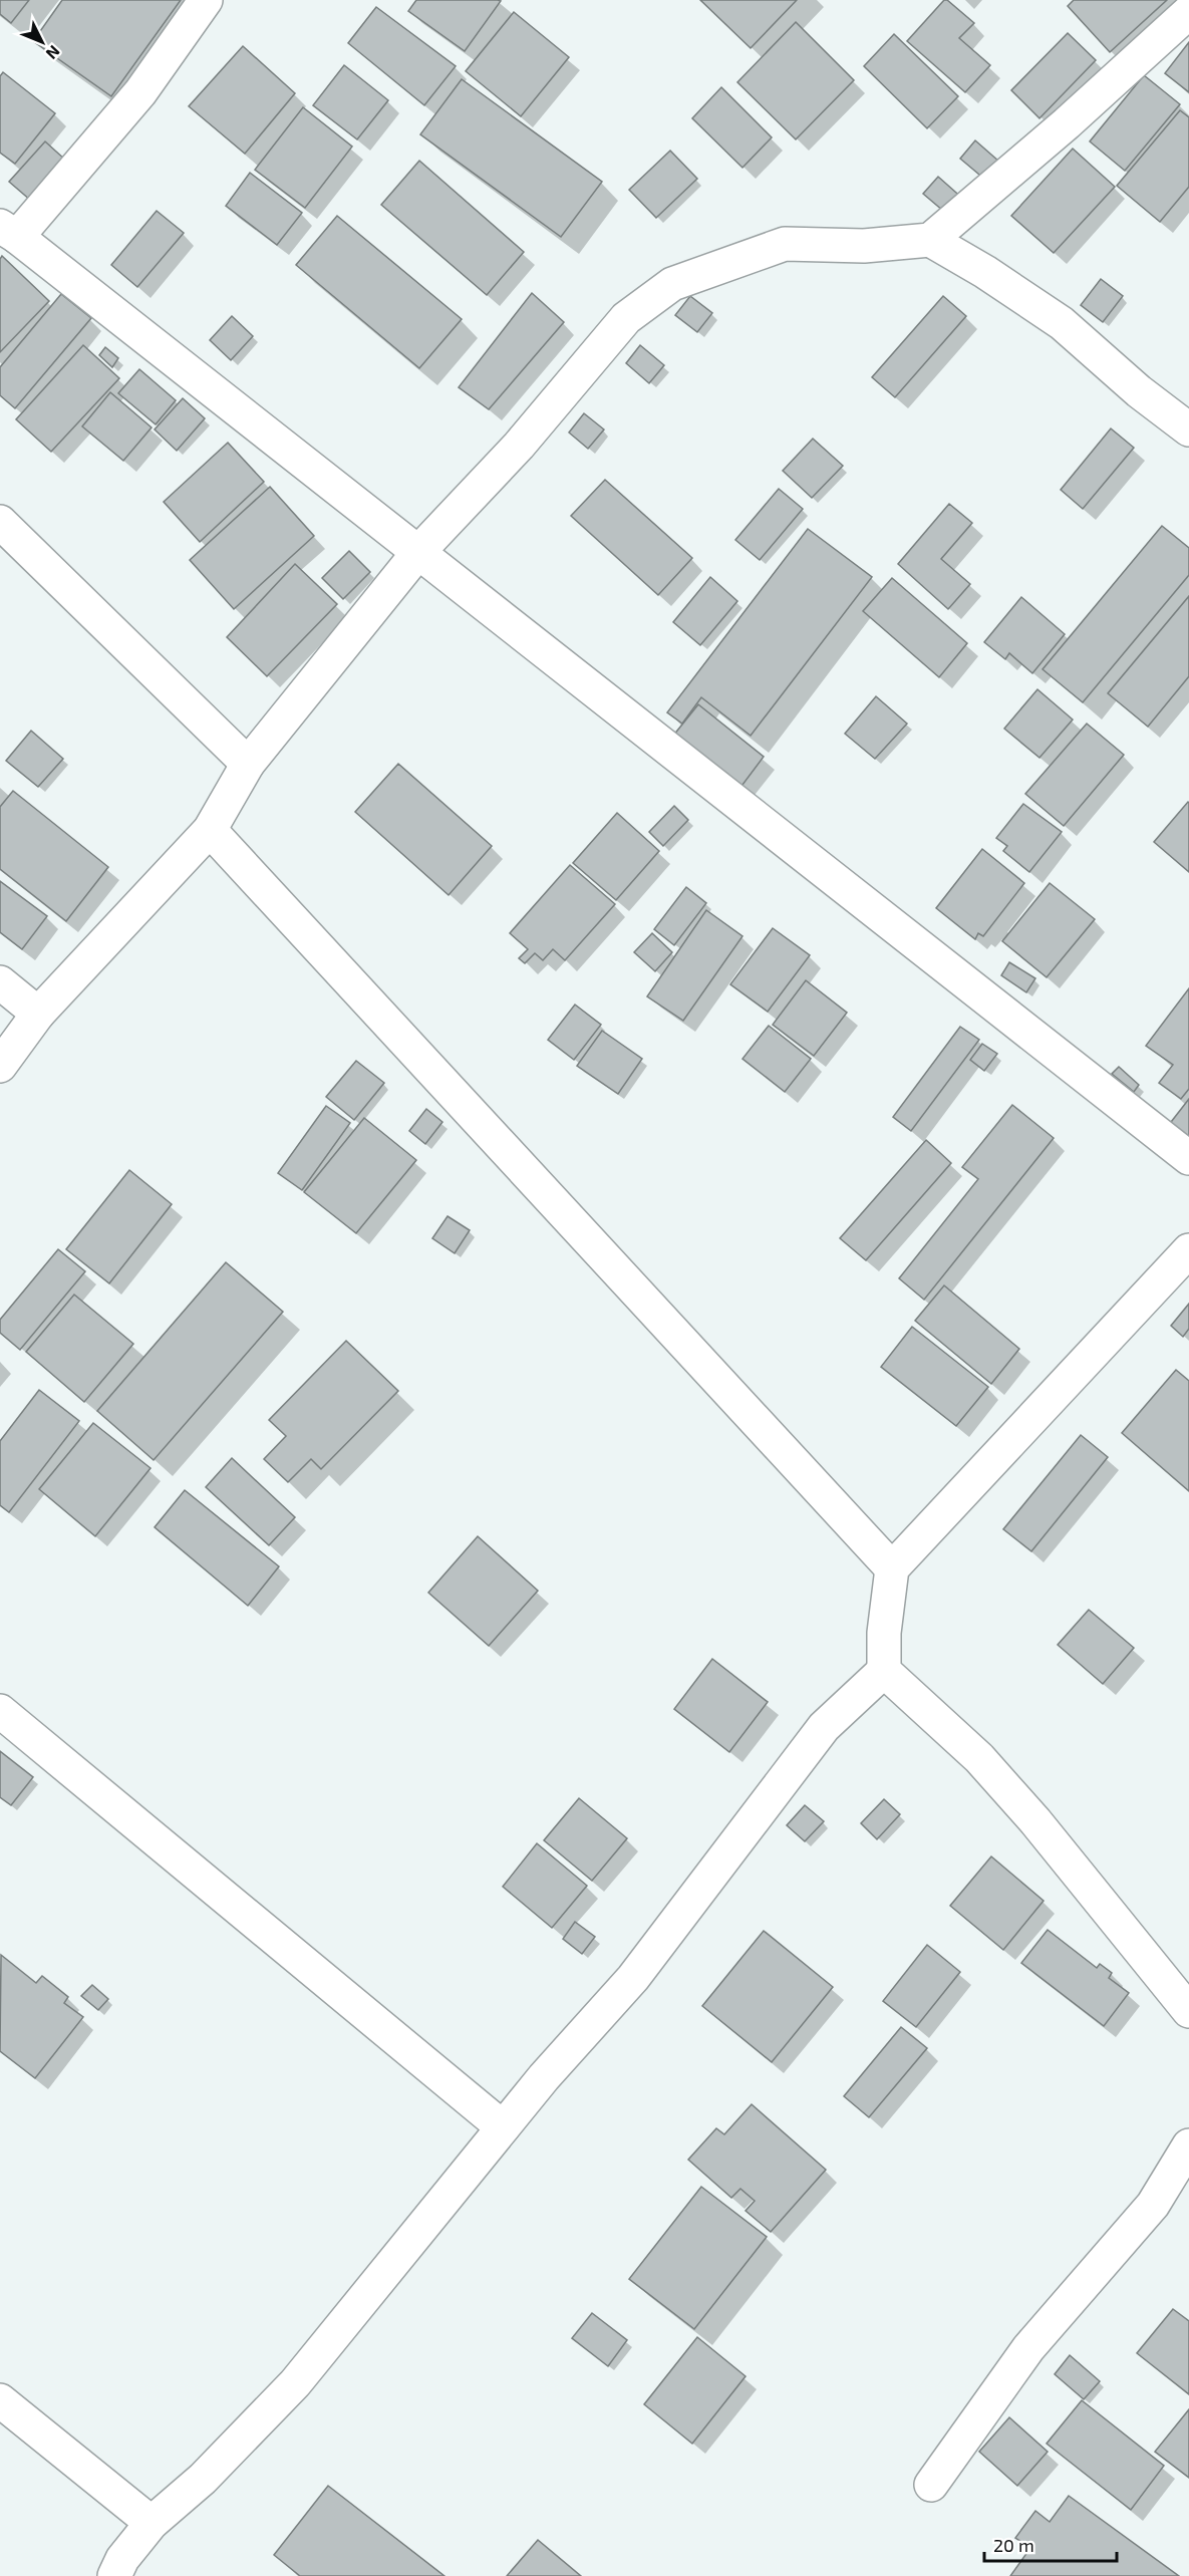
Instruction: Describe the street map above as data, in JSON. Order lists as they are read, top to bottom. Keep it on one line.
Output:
{"scale_bar":"20 m","north":"bottom right"}
